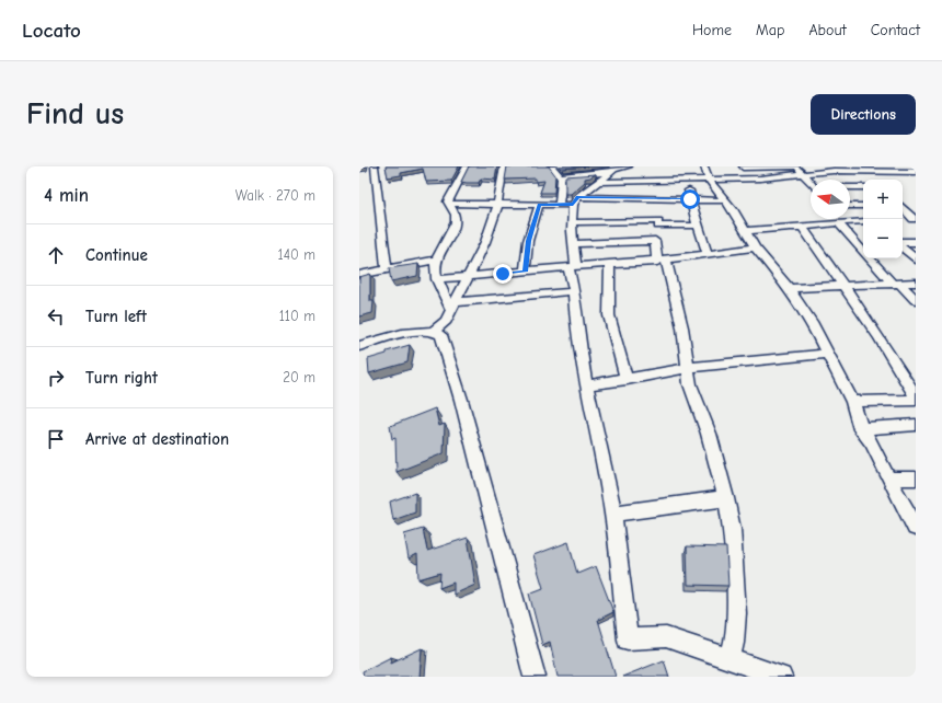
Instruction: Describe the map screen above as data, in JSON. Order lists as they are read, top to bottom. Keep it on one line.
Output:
{"north":"left","page":{"header":"Locato","nav":["Home","Map","About","Contact"],"buttons":"Directions","title":"Find us","heading":["4 min","Walk · 270 m"],"map_buttons":["+","−"],"list":[["Continue","140 m"],["Turn left","110 m"],["Turn right","20 m"],"Arrive at destination"]}}
